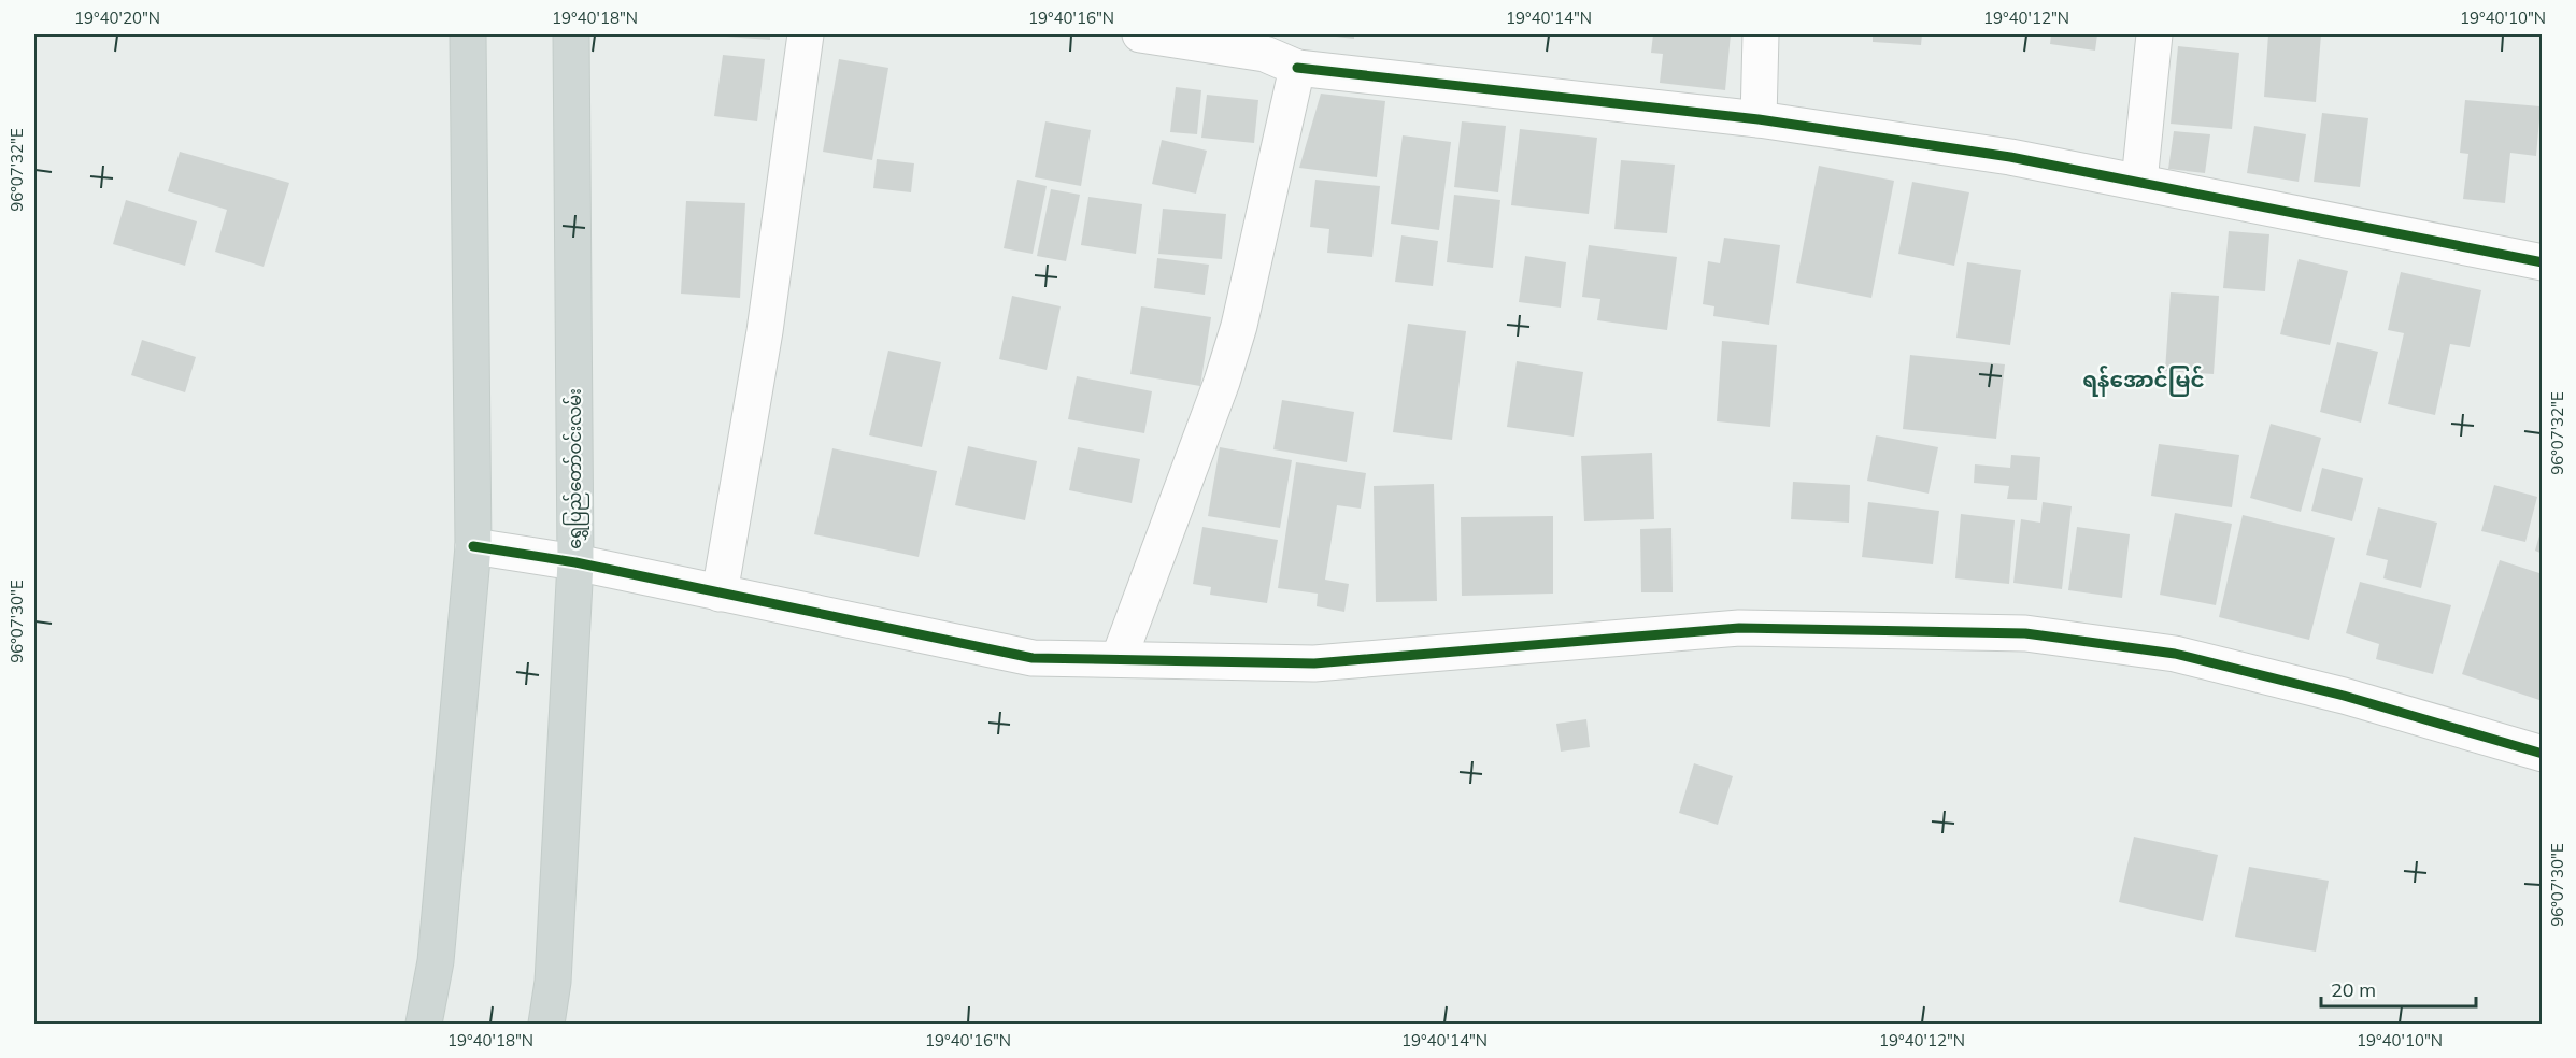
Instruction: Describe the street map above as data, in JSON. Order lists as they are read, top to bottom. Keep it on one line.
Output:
{"streets":{"main road":["ရွှေပြည်တော်ဝင်းလမ်း"]},"districts":["ရန်အောင်မြင်"],"scale_bar":"20 m","coordinates":["19°40'20\"N","19°40'18\"N","19°40'16\"N","19°40'14\"N","19°40'12\"N","19°40'10\"N","96°07'32\"E","96°07'30\"E"]}
